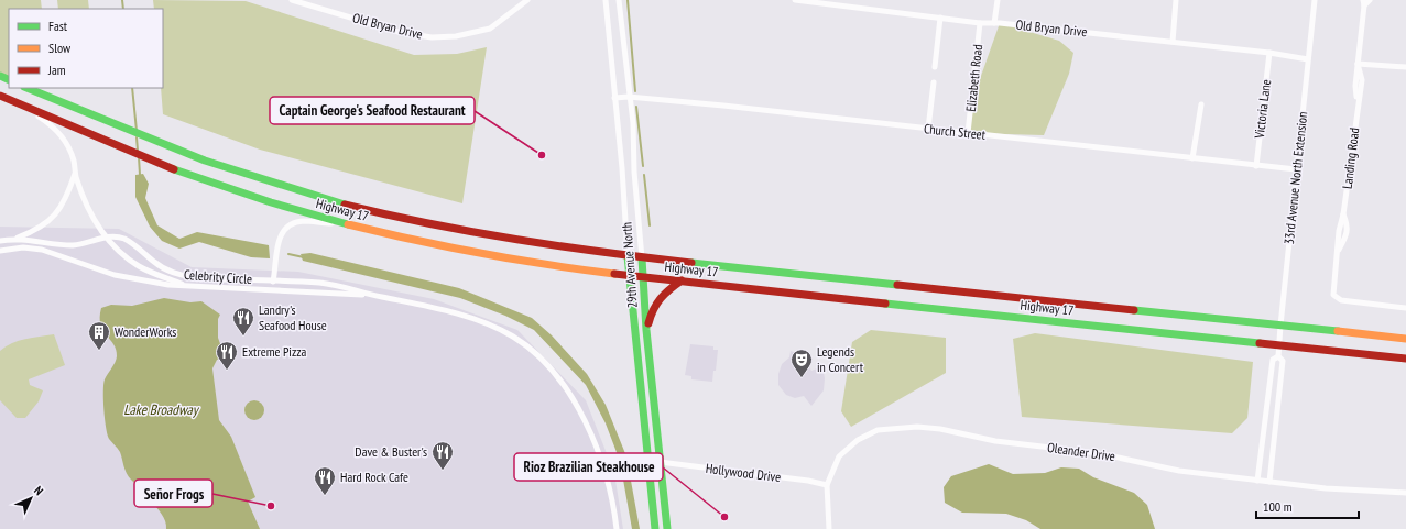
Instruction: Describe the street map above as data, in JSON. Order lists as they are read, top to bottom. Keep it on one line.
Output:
{"streets":{"main road":["Highway 17","29th Avenue North"],"street":["Old Bryan Drive","Elizabeth Road","Victoria Lane","Church Street","Landing Road","33rd Avenue North Extension","Celebrity Circle","Oleander Drive","Hollywood Drive"]},"crossings":[["Old Bryan Drive","Elizabeth Road"],["Old Bryan Drive","Victoria Lane"],["Old Bryan Drive","33rd Avenue North Extension"],["Elizabeth Road","Church Street"],["Victoria Lane","Church Street"],["Church Street","33rd Avenue North Extension"],["Church Street","29th Avenue North"],["33rd Avenue North Extension","Highway 17"],["33rd Avenue North Extension","Oleander Drive"],["Highway 17","29th Avenue North"],["29th Avenue North","Hollywood Drive"],["Oleander Drive","Hollywood Drive"]],"water":["Lake Broadway"],"places":{"other":["Captain George's Seafood Restaurant","Señor Frogs","Rioz Brazilian Steakhouse"],"restaurant":["Landry's Seafood House","Extreme Pizza","Dave & Buster's","Hard Rock Cafe"],"building":["WonderWorks"],"theatre":["Legends in Concert"]},"legend":["Fast","Slow","Jam"],"scale_bar":"100 m","north":"top right"}
